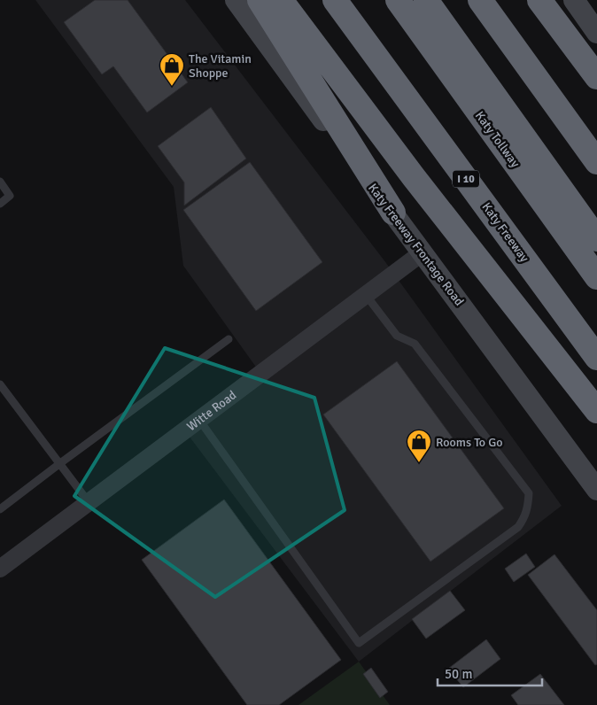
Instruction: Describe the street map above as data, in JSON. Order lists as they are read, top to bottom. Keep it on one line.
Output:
{"streets":{"highway":["Katy Tollway","I 10","Katy Freeway"],"main road":["Katy Freeway Frontage Road"],"street":["Witte Road"]},"crossings":[["Katy Freeway Frontage Road","Witte Road"]],"places":{"shop":["The Vitamin Shoppe","Rooms To Go"]},"scale_bar":"50 m"}
